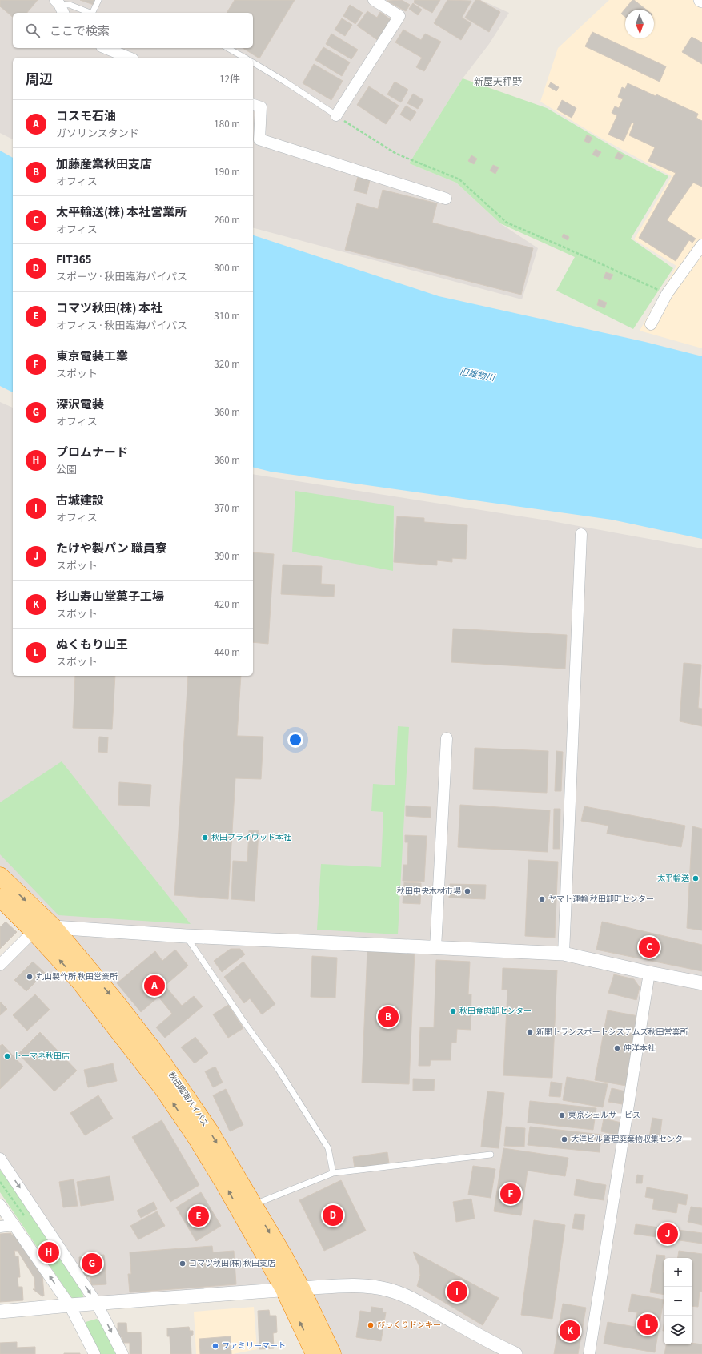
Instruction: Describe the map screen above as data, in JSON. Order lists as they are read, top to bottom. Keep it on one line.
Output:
{"streets":{"highway":["秋田臨海バイパス"]},"districts":["新屋天秤野"],"water":["旧雄物川"],"places":["秋田プライウッド本社","太平輸送","秋田中央木材市場","ヤマト運輸 秋田卸町センター","丸山製作所 秋田営業所","秋田食肉卸センター","新開トランスポートシステムズ秋田営業所","伸洋本社","トーマネ秋田店","東京シェルサービス","大洋ビル管理廃棄物収集センター","コマツ秋田(株) 秋田支店","びっくりドンキー","ファミリーマート"],"north":"bottom","page":{"search":"ここで検索","heading":["周辺","12件"],"list":[{"mark":"A","name":"コスモ石油","note":"ガソリンスタンド","value":"180 m"},{"mark":"B","name":"加藤産業秋田支店","note":"オフィス","value":"190 m"},{"mark":"C","name":"太平輸送(株) 本社営業所","note":"オフィス","value":"260 m"},{"mark":"D","name":"FIT365","note":"スポーツ · 秋田臨海バイパス","value":"300 m"},{"mark":"E","name":"コマツ秋田(株) 本社","note":"オフィス · 秋田臨海バイパス","value":"310 m"},{"mark":"F","name":"東京電装工業","note":"スポット","value":"320 m"},{"mark":"G","name":"深沢電装","note":"オフィス","value":"360 m"},{"mark":"H","name":"プロムナード","note":"公園","value":"360 m"},{"mark":"I","name":"古城建設","note":"オフィス","value":"370 m"},{"mark":"J","name":"たけや製パン 職員寮","note":"スポット","value":"390 m"},{"mark":"K","name":"杉山寿山堂菓子工場","note":"スポット","value":"420 m"},{"mark":"L","name":"ぬくもり山王","note":"スポット","value":"440 m"}],"pins":["C","A","B","F","D","E","J","H","G","I","L","K"],"map_buttons":["+","−"]}}
